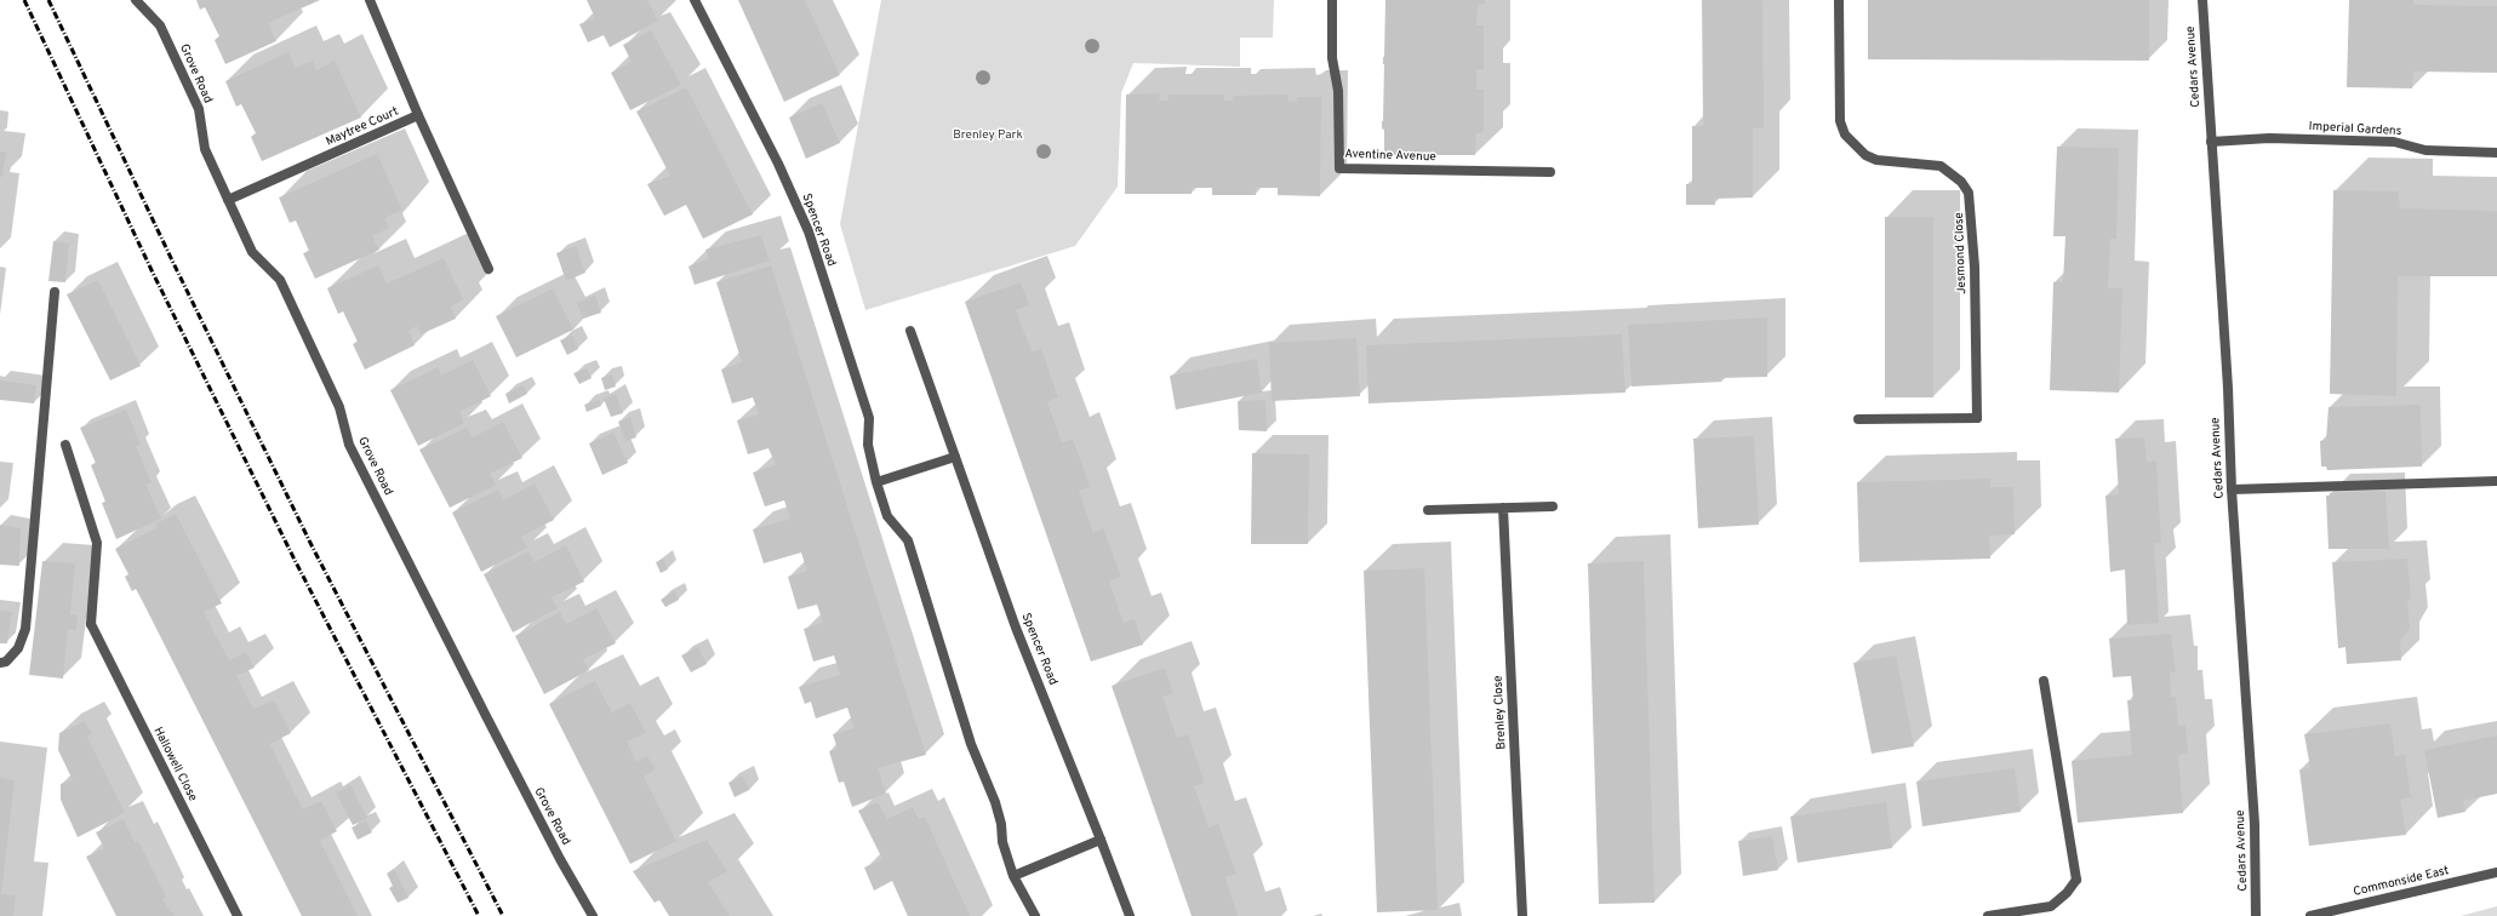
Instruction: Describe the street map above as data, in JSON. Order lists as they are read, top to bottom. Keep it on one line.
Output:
{"streets":{"street":["Cedars Avenue","Grove Road","Maytree Court","Imperial Gardens","Aventine Avenue","Spencer Road","Jesmond Close","Brenley Close","Hallowell Close","Commonside East"]},"crossings":[["Cedars Avenue","Imperial Gardens"],["Grove Road","Maytree Court"]],"parks":["Brenley Park"]}
